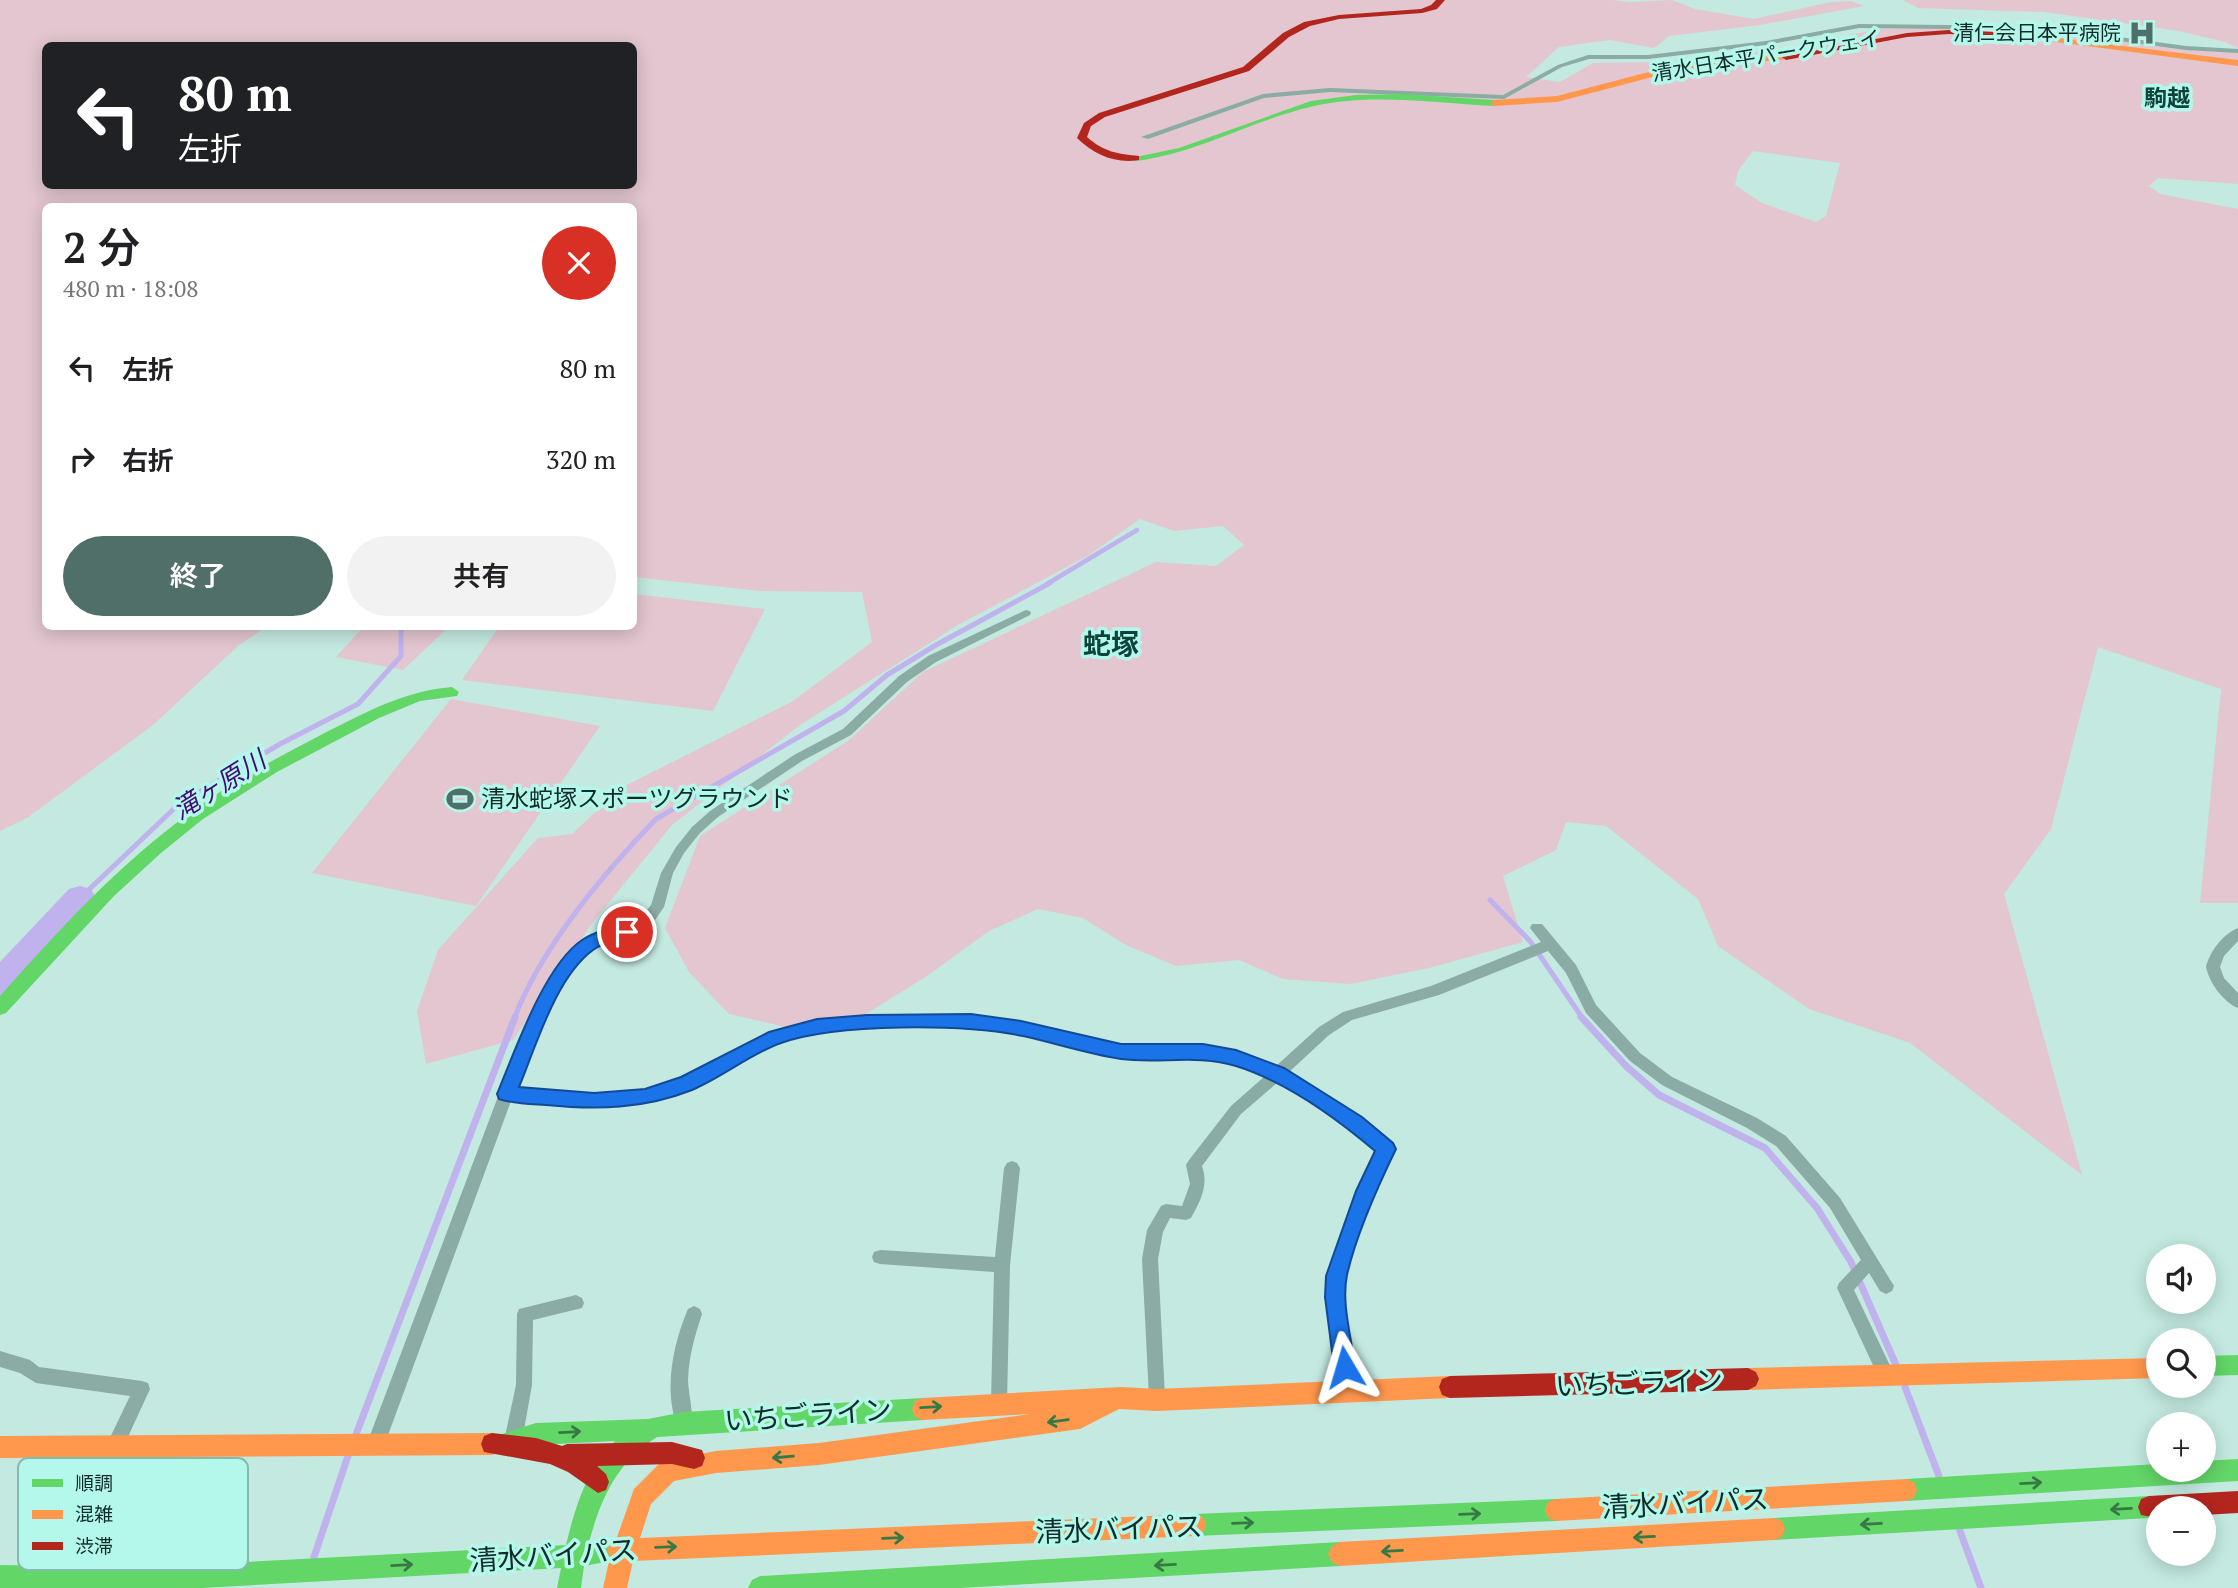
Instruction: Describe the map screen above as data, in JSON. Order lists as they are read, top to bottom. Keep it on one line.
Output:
{"streets":{"main road":["清水日本平パークウェイ","いちごライン","清水バイパス"]},"crossings":[["いちごライン","清水バイパス"]],"districts":["駒越","蛇塚"],"water":["滝ヶ原川"],"places":{"hospital":["清仁会日本平病院"],"sports":["清水蛇塚スポーツグラウンド"]},"legend":["順調","混雑","渋滞"],"page":{"turn":["80 m","左折"],"heading":["2 分","480 m · 18:08"],"list":[{"name":"左折","value":"80 m"},{"name":"右折","value":"320 m"}],"buttons":["終了","共有"],"map_buttons":["+","−"]}}
